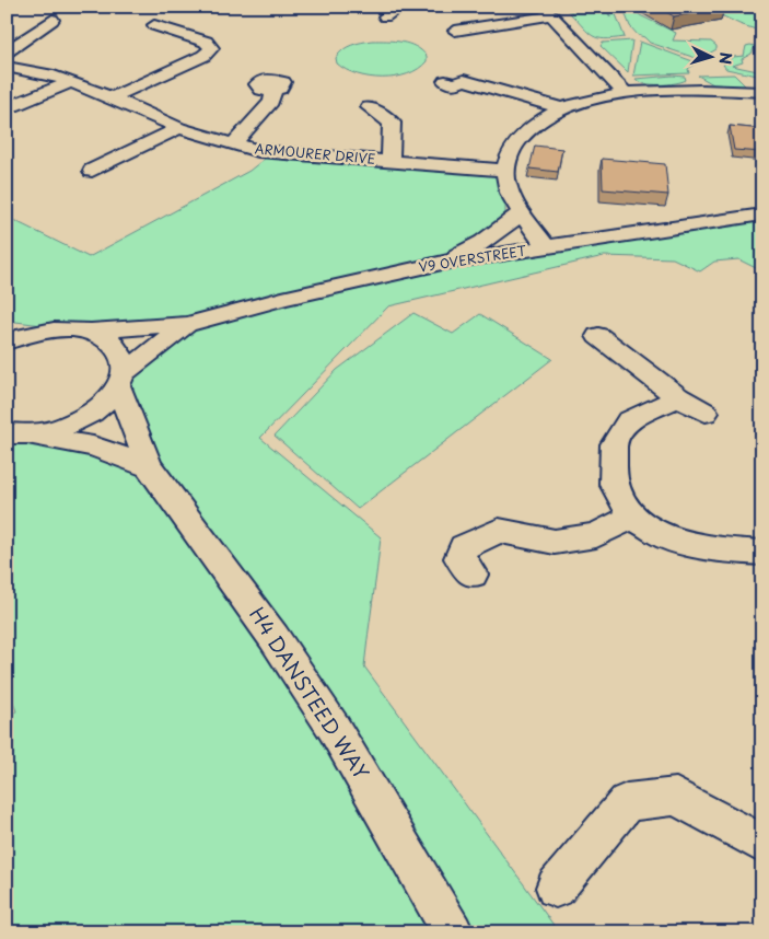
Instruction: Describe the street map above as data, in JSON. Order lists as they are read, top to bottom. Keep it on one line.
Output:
{"streets":{"street":["ARMOURER DRIVE","V9 OVERSTREET","H4 DANSTEED WAY"]},"crossings":[["V9 OVERSTREET","H4 DANSTEED WAY"]],"north":"right"}
